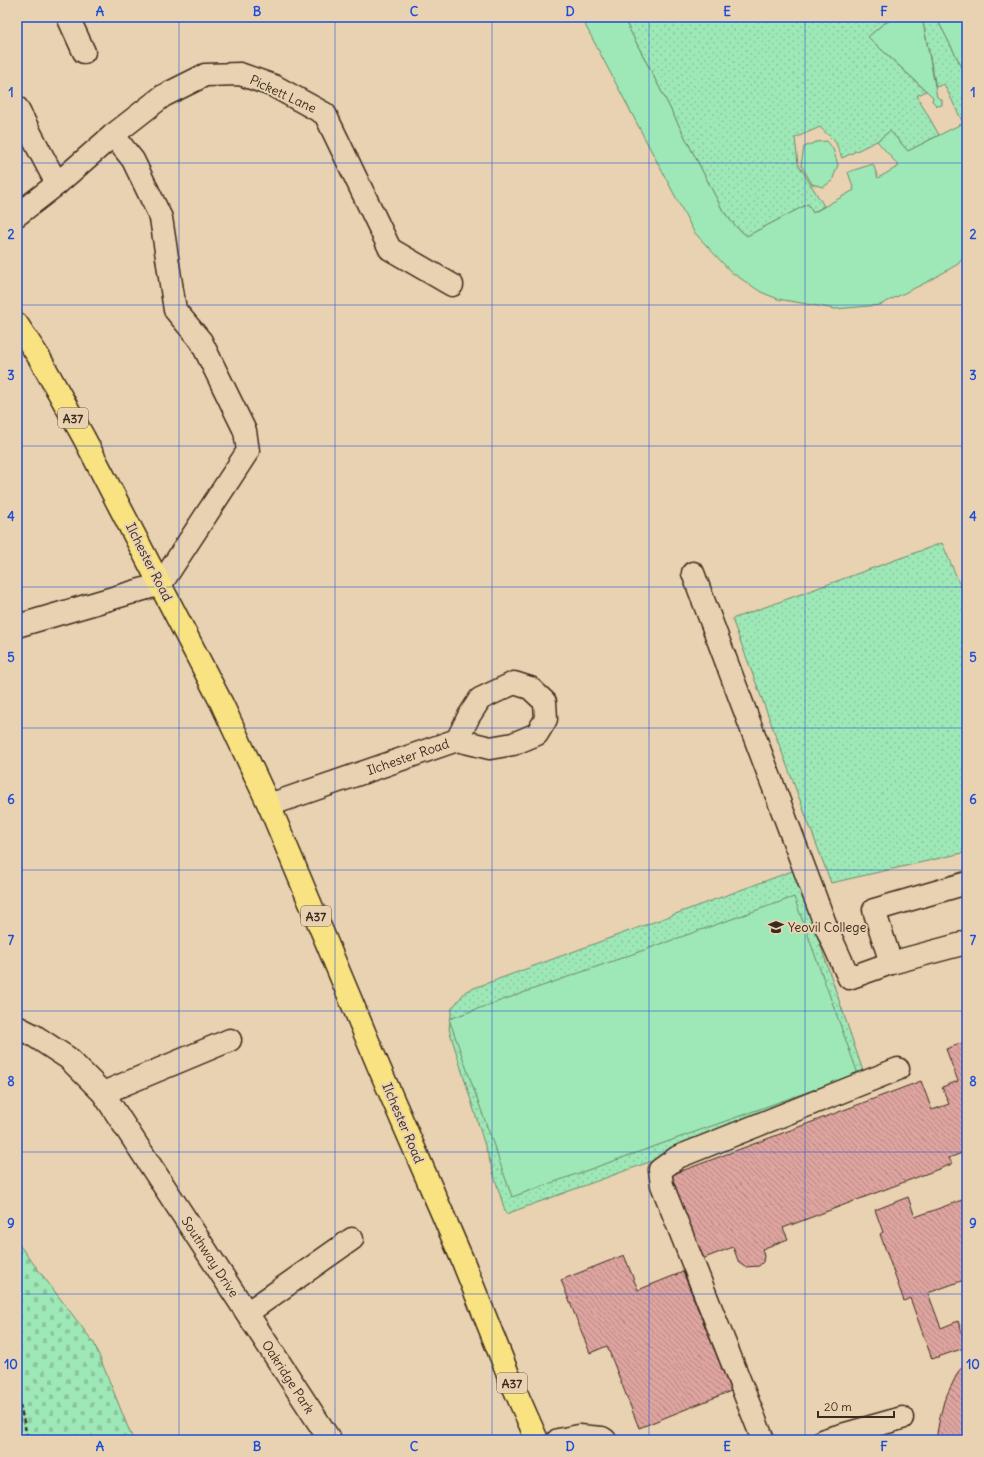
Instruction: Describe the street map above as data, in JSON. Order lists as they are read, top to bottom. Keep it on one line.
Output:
{"streets":{"highway":["A37","Ilchester Road"],"street":["Pickett Lane","Southway Drive","Oakridge Park"]},"crossings":[["Southway Drive","Oakridge Park"]],"places":{"school or university":["Yeovil College"]},"scale_bar":"20 m","grid":{"columns":["A","B","C","D","E","F"],"rows":["1","2","3","4","5","6","7","8","9","10"]}}
